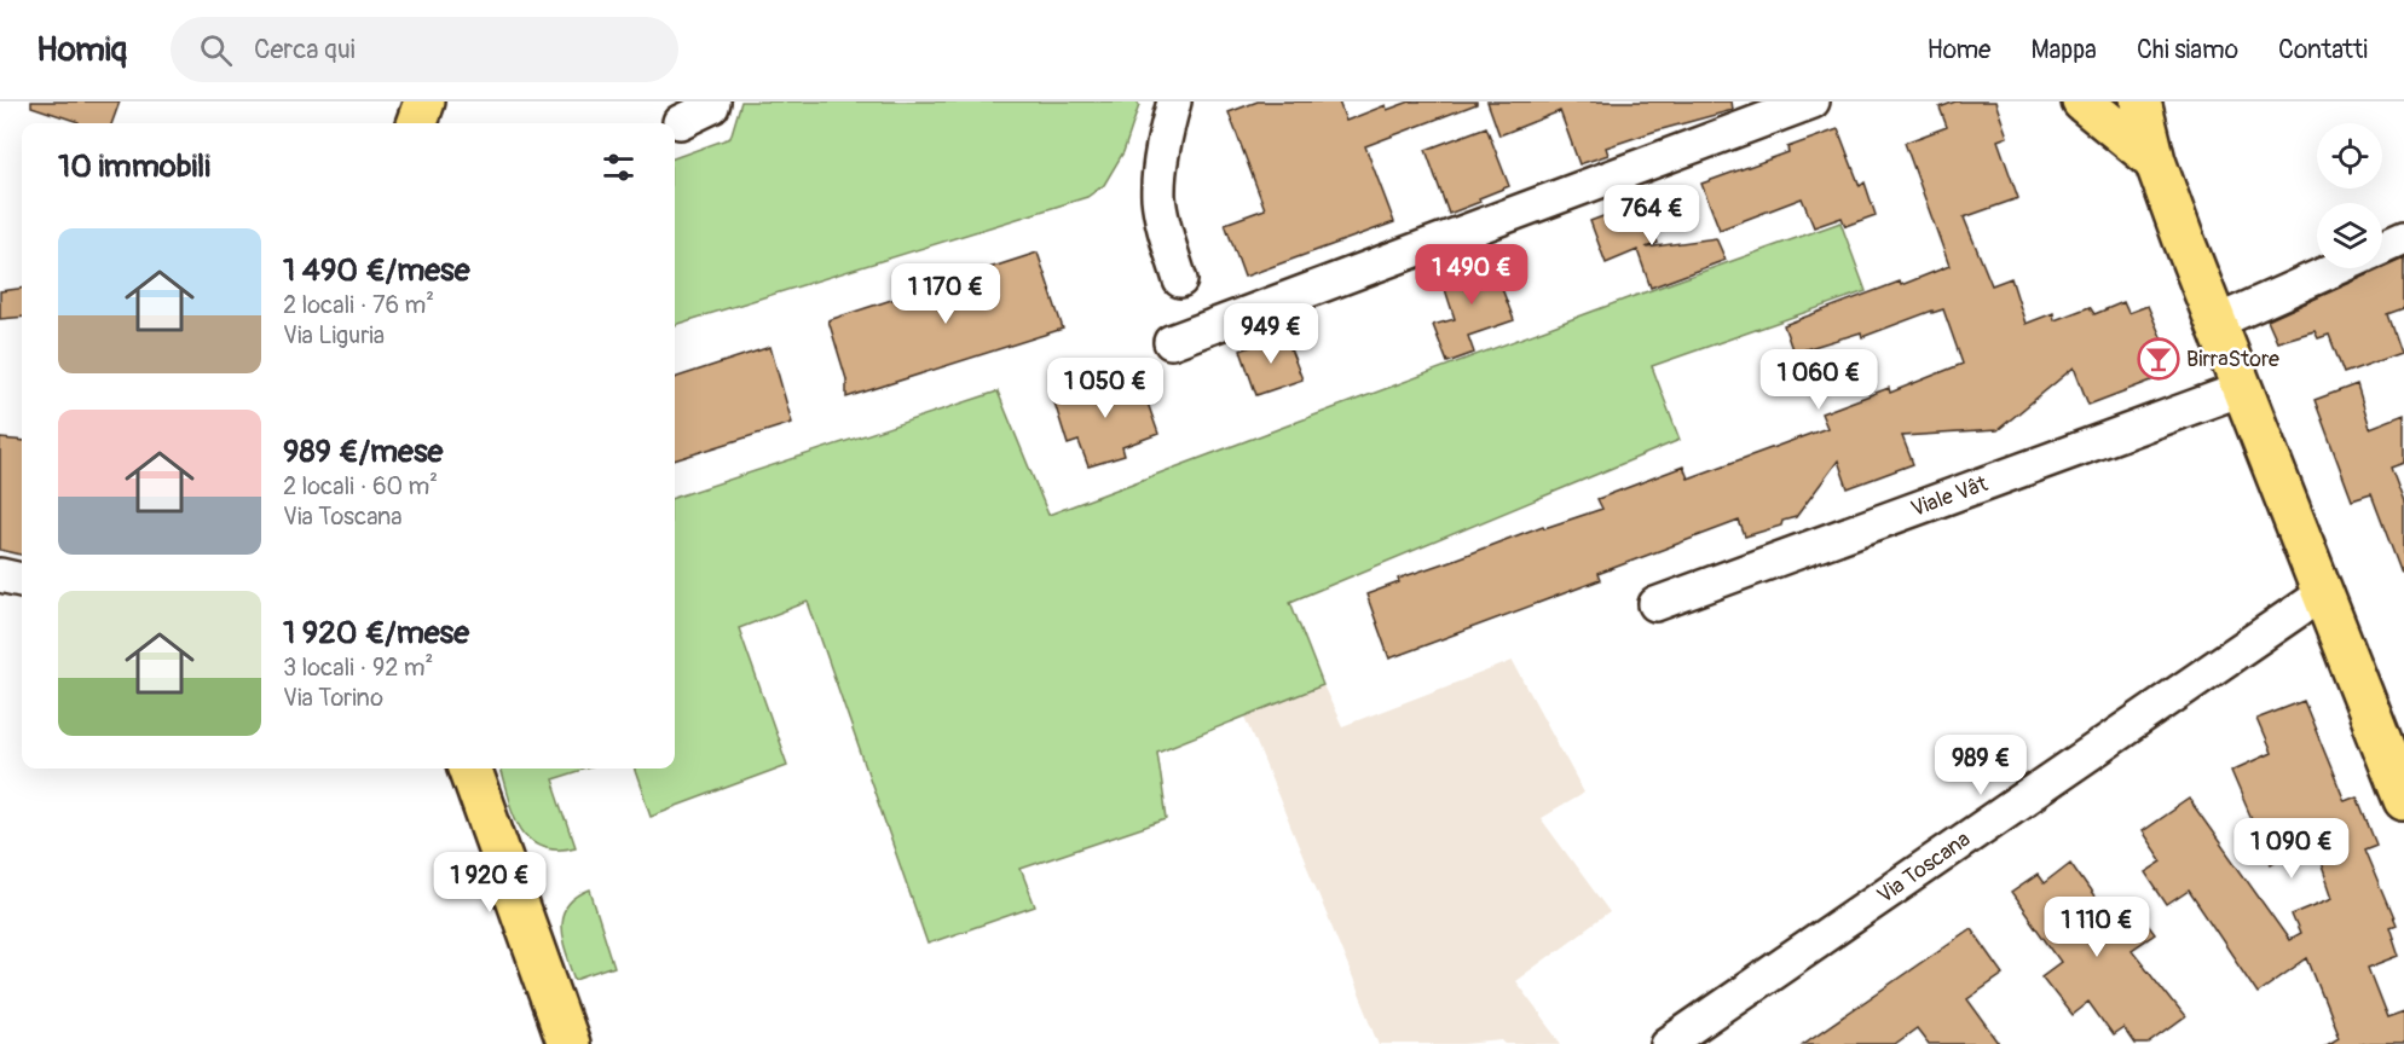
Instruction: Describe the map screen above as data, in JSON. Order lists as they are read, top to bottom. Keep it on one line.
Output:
{"streets":{"street":["Viale Vât","Via Toscana"]},"places":{"bar":["BirraStore"]},"page":{"header":"Homiq","search":"Cerca qui","nav":["Home","Mappa","Chi siamo","Contatti"],"heading":"10 immobili","price":["764 €","1 490 €","1 170 €","949 €","1 060 €","1 050 €","989 €","1 090 €","1 920 €","1 110 €"],"list":[{"name":"1 490 €/mese","note":"2 locali · 76 m² · Via Liguria"},{"name":"989 €/mese","note":"2 locali · 60 m² · Via Toscana"},{"name":"1 920 €/mese","note":"3 locali · 92 m² · Via Torino"}]}}
